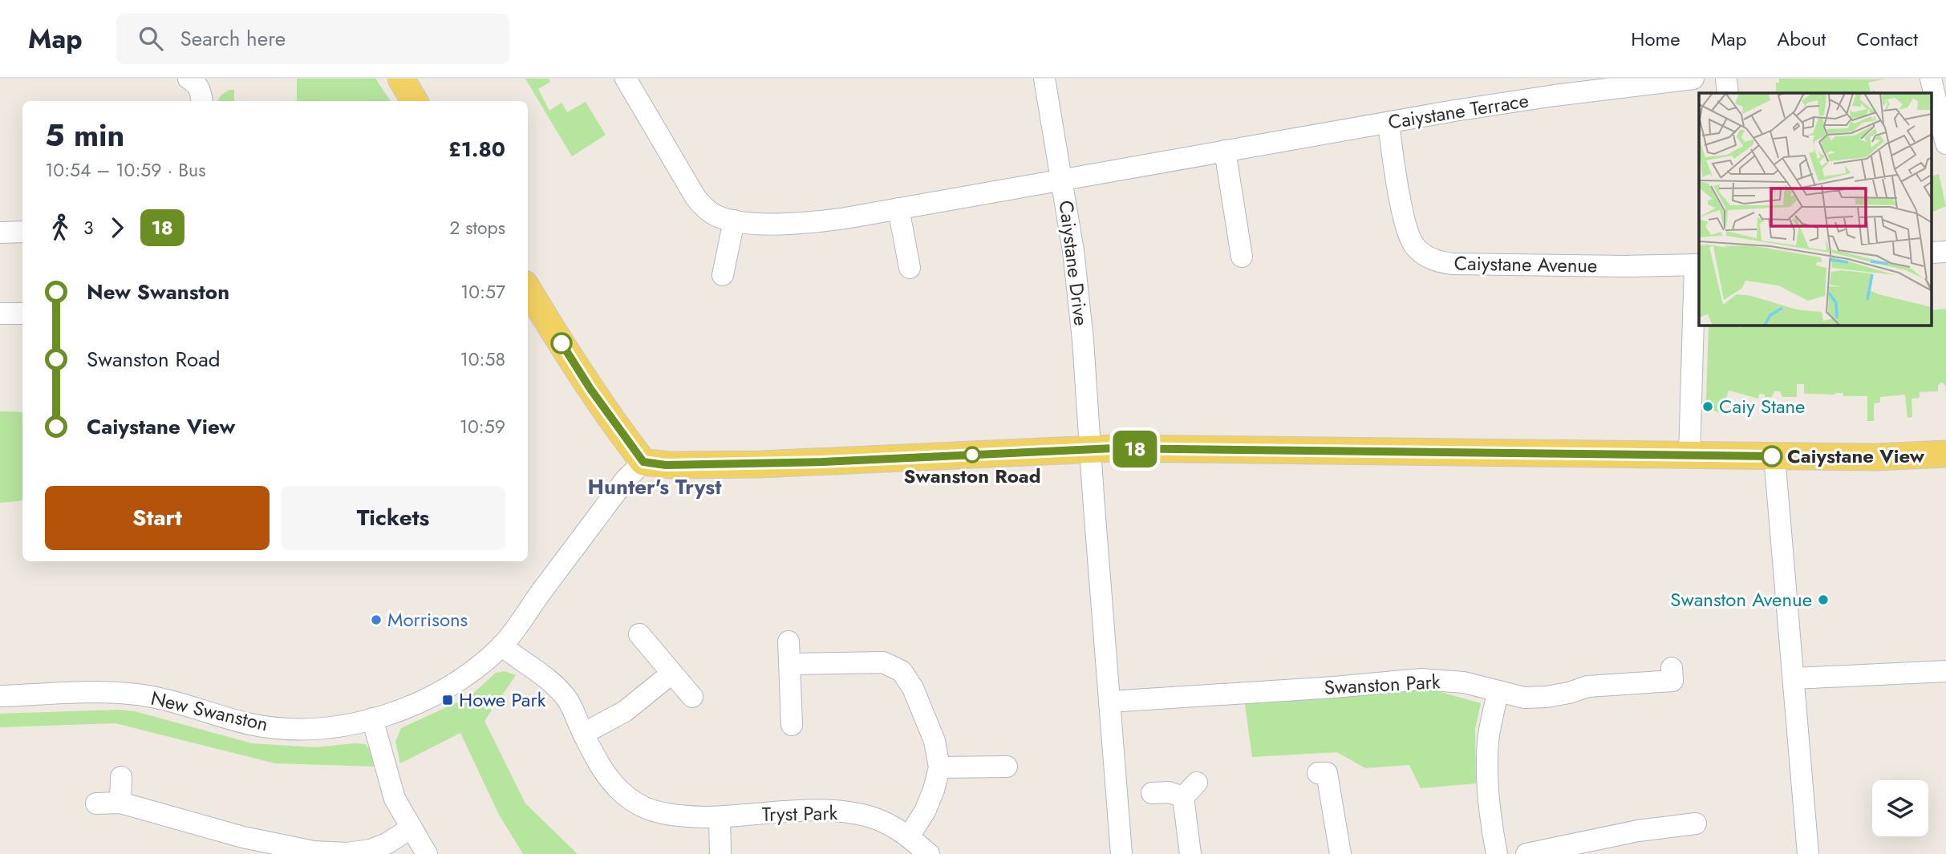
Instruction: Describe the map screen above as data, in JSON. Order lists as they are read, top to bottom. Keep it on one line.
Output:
{"streets":{"street":["Caiystane Terrace","Caiystane Drive","Caiystane Avenue","Swanston Park","New Swanston","Tryst Park"]},"crossings":[["Caiystane Terrace","Caiystane Drive"],["Caiystane Terrace","Caiystane Avenue"],["New Swanston","Tryst Park"]],"districts":["Hunter's Tryst"],"places":{"other":["Caiy Stane","Swanston Road","Caiystane View","Swanston Avenue","Morrisons"],"transit":["Howe Park"]},"lines":["bus line 18"],"page":{"header":"Map","search":"Search here","nav":["Home","Map","About","Contact"],"on_map":"18","heading":["5 min","10:54 – 10:59 · Bus","£1.80"],"legs":["3","18","2 stops"],"list":[{"name":"New Swanston","value":"10:57"},{"name":"Swanston Road","value":"10:58"},{"name":"Caiystane View","value":"10:59"}],"buttons":["Start","Tickets"]}}
